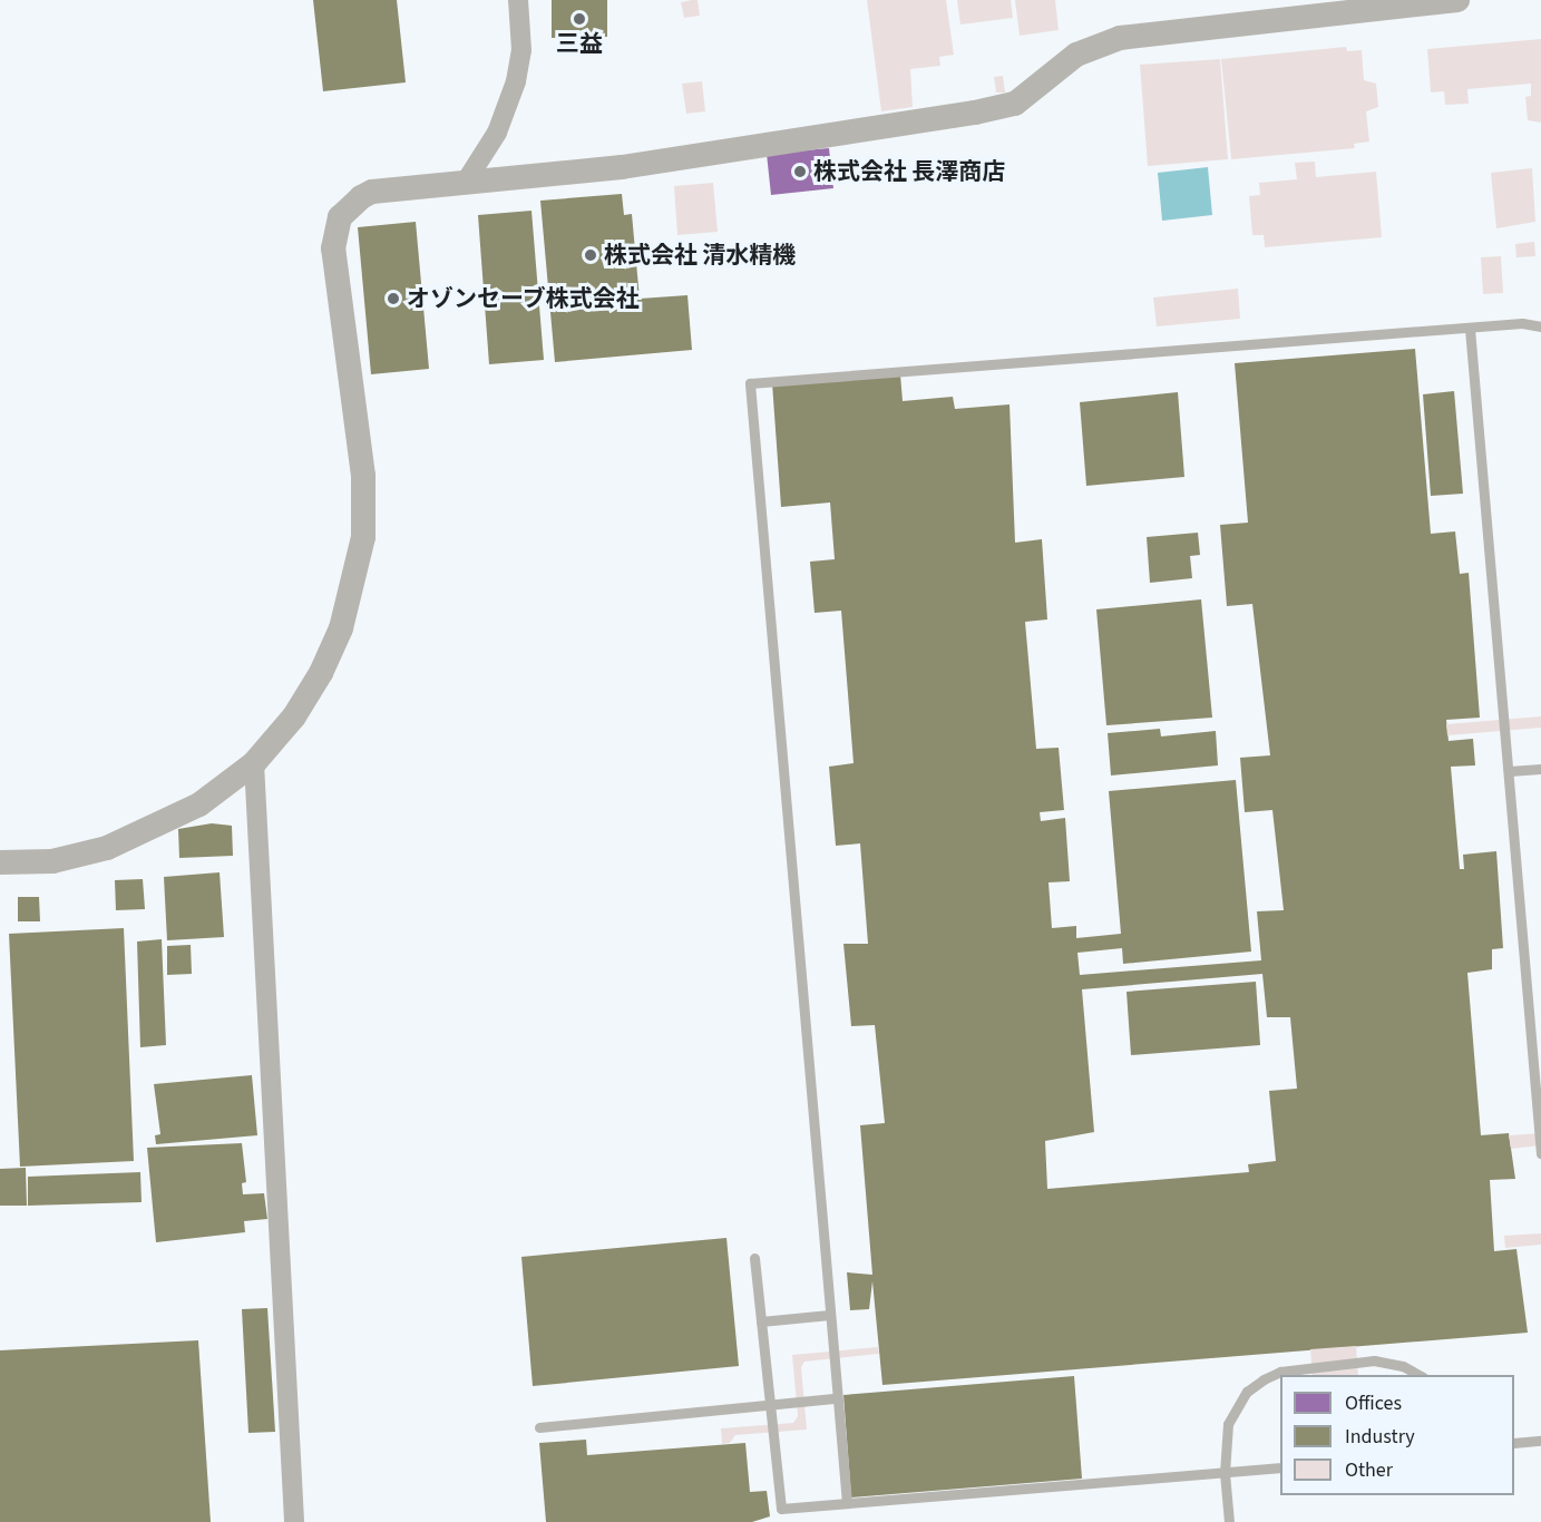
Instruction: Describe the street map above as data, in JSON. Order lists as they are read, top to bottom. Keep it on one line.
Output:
{"places":["三益","株式会社 長澤商店","株式会社 清水精機","オゾンセーブ株式会社"],"legend":["Offices","Industry","Other"]}
